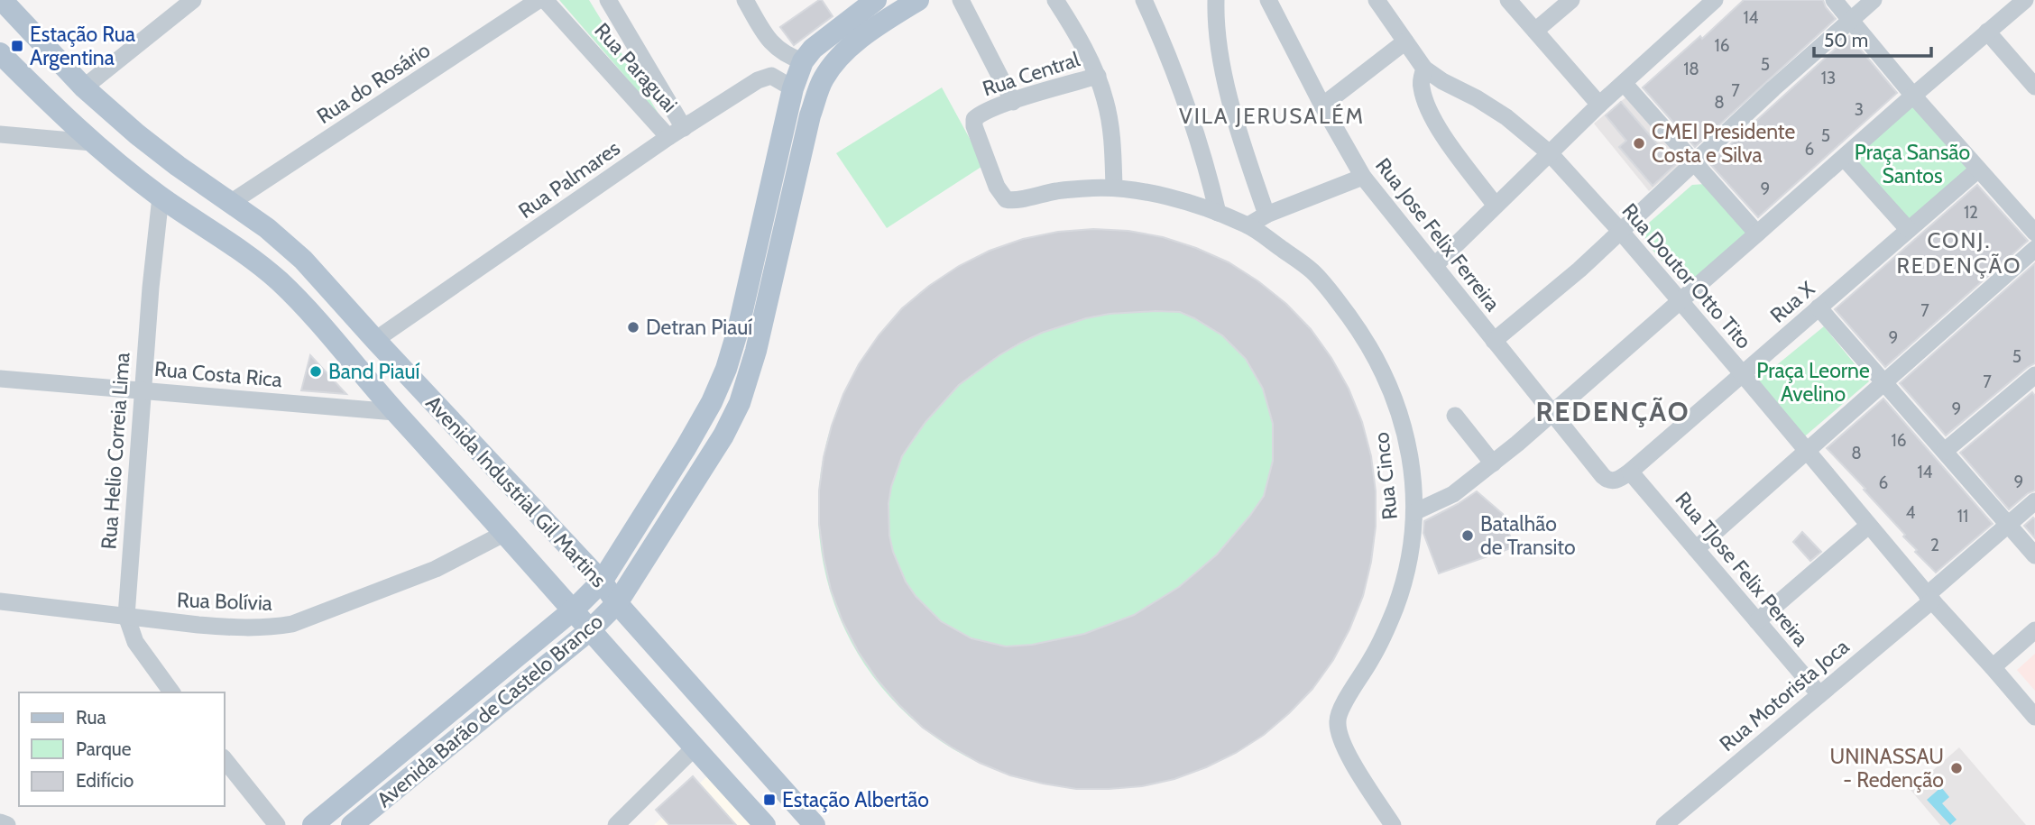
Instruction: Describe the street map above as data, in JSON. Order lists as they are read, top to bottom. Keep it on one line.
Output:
{"streets":{"main road":["Avenida Industrial Gil Martins","Avenida Barão de Castelo Branco"],"street":["Rua Paraguai","Rua Central","Rua do Rosário","Rua Palmares","Rua Jose Felix Ferreira","Rua Doutor Otto Tito","Rua X","Rua Costa Rica","Rua Helio Correia Lima","Rua Cinco","Rua TJose Felix Pereira","Rua Bolívia","Rua Motorista Joca"]},"crossings":[["Rua Paraguai","Rua Palmares"],["Rua Central","Rua Cinco"],["Rua do Rosário","Avenida Industrial Gil Martins"],["Rua Palmares","Avenida Industrial Gil Martins"],["Rua Palmares","Avenida Barão de Castelo Branco"],["Rua Jose Felix Ferreira","Rua X"],["Rua Jose Felix Ferreira","Rua TJose Felix Pereira"],["Rua Doutor Otto Tito","Rua X"],["Rua Doutor Otto Tito","Rua Motorista Joca"],["Rua X","Rua TJose Felix Pereira"],["Rua Costa Rica","Rua Helio Correia Lima"],["Rua Costa Rica","Avenida Industrial Gil Martins"],["Rua Helio Correia Lima","Avenida Industrial Gil Martins"],["Rua Helio Correia Lima","Rua Bolívia"],["Avenida Industrial Gil Martins","Rua Bolívia"],["Avenida Industrial Gil Martins","Avenida Barão de Castelo Branco"],["Rua TJose Felix Pereira","Rua Motorista Joca"]],"districts":["VILA JERUSALÉM","CONJ. REDENÇÃO","REDENÇÃO"],"parks":["Praça Sansão Santos","Praça Leorne Avelino"],"places":{"transit":["Estação Rua Argentina","Estação Albertão"],"other":["CMEI Presidente Costa e Silva","Detran Piauí","Band Piauí","Batalhão de Transito","UNINASSAU - Redenção"]},"house_numbers":["14","16","5","18","13","7","8","3","5","6","9","12","7","9","5","7","9","16","8","14","9","6","4","11","2"],"legend":["Rua","Parque","Edifício"],"scale_bar":"50 m"}
